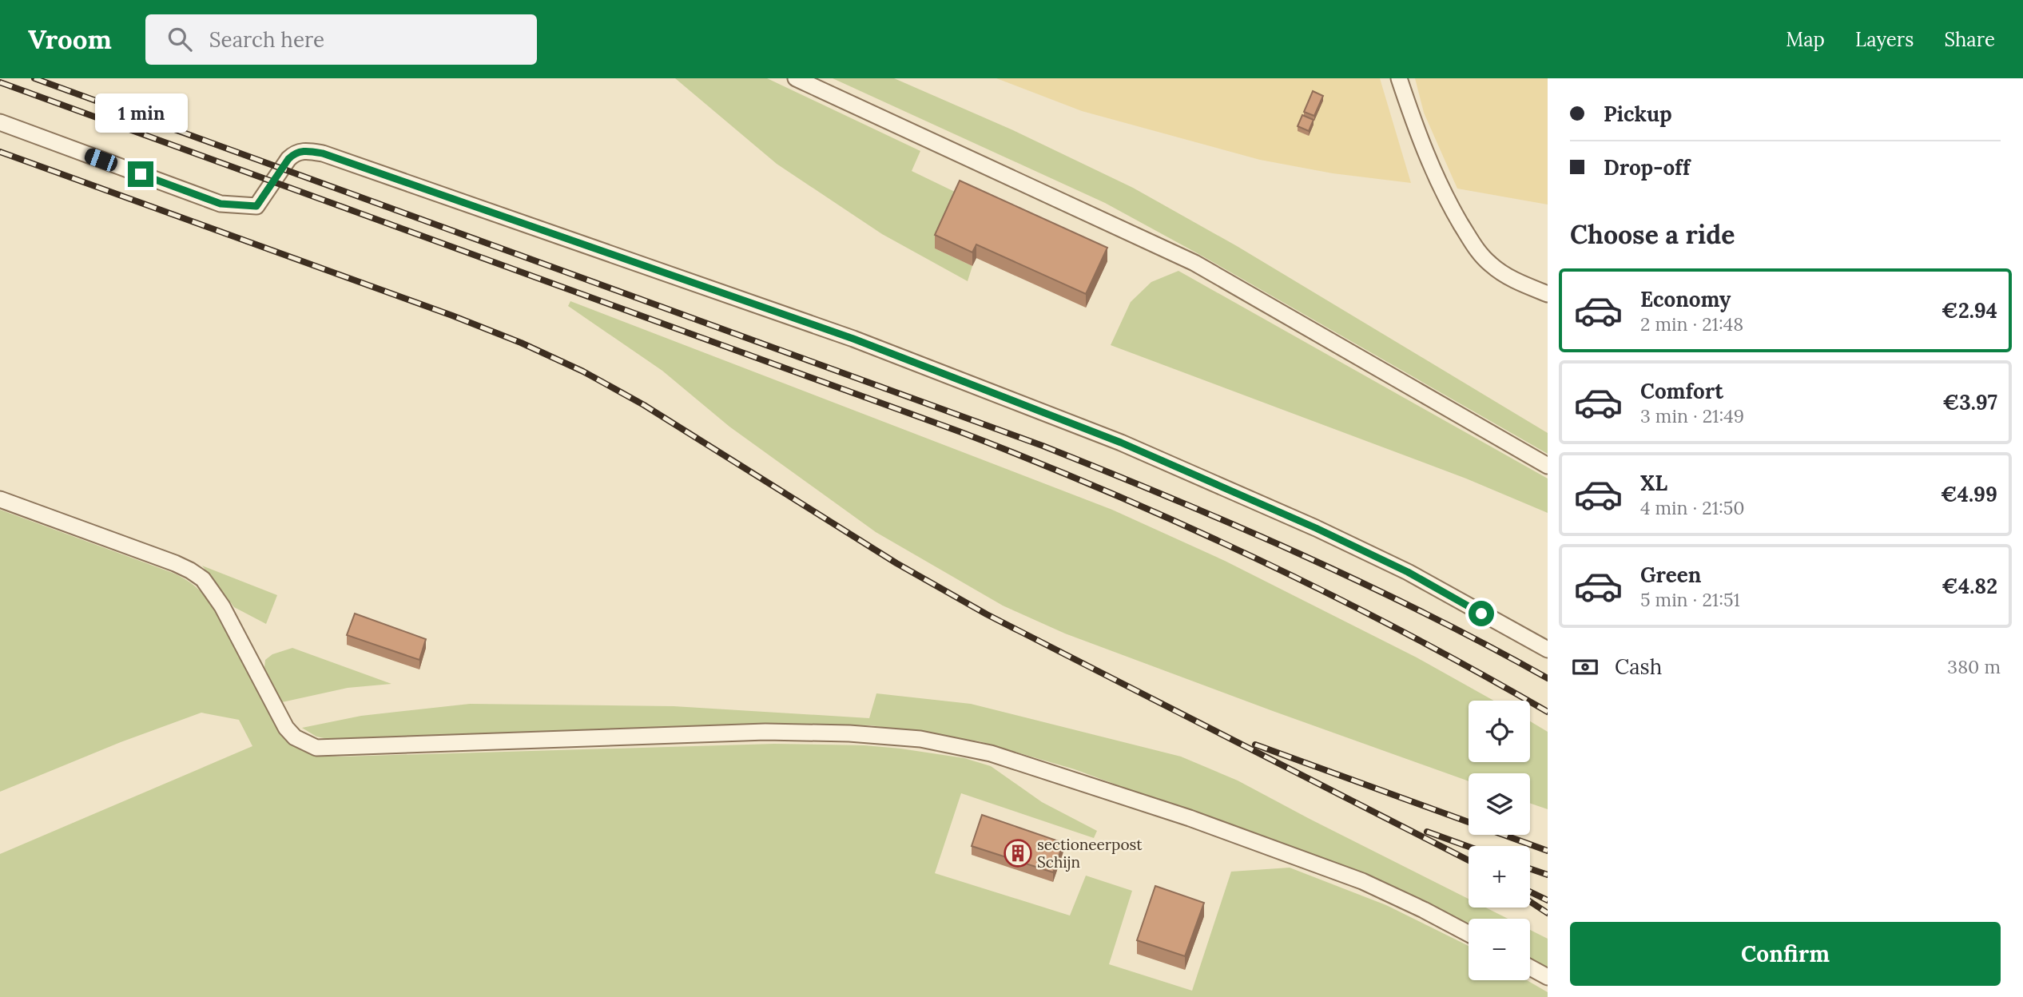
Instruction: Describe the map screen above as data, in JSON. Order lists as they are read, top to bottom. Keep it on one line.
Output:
{"places":{"building":["sectioneerpost Schijn"]},"page":{"header":"Vroom","search":"Search here","nav":["Map","Layers","Share"],"banner":["Pickup","Drop-off"],"bubble":"1 min","heading":"Choose a ride","list":[{"name":"Economy","note":"2 min · 21:48","value":"€2.94"},{"name":"Comfort","note":"3 min · 21:49","value":"€3.97"},{"name":"XL","note":"4 min · 21:50","value":"€4.99"},{"name":"Green","note":"5 min · 21:51","value":"€4.82"}],"pay":["Cash","380 m"],"map_buttons":["+","−"],"buttons":"Confirm"}}
